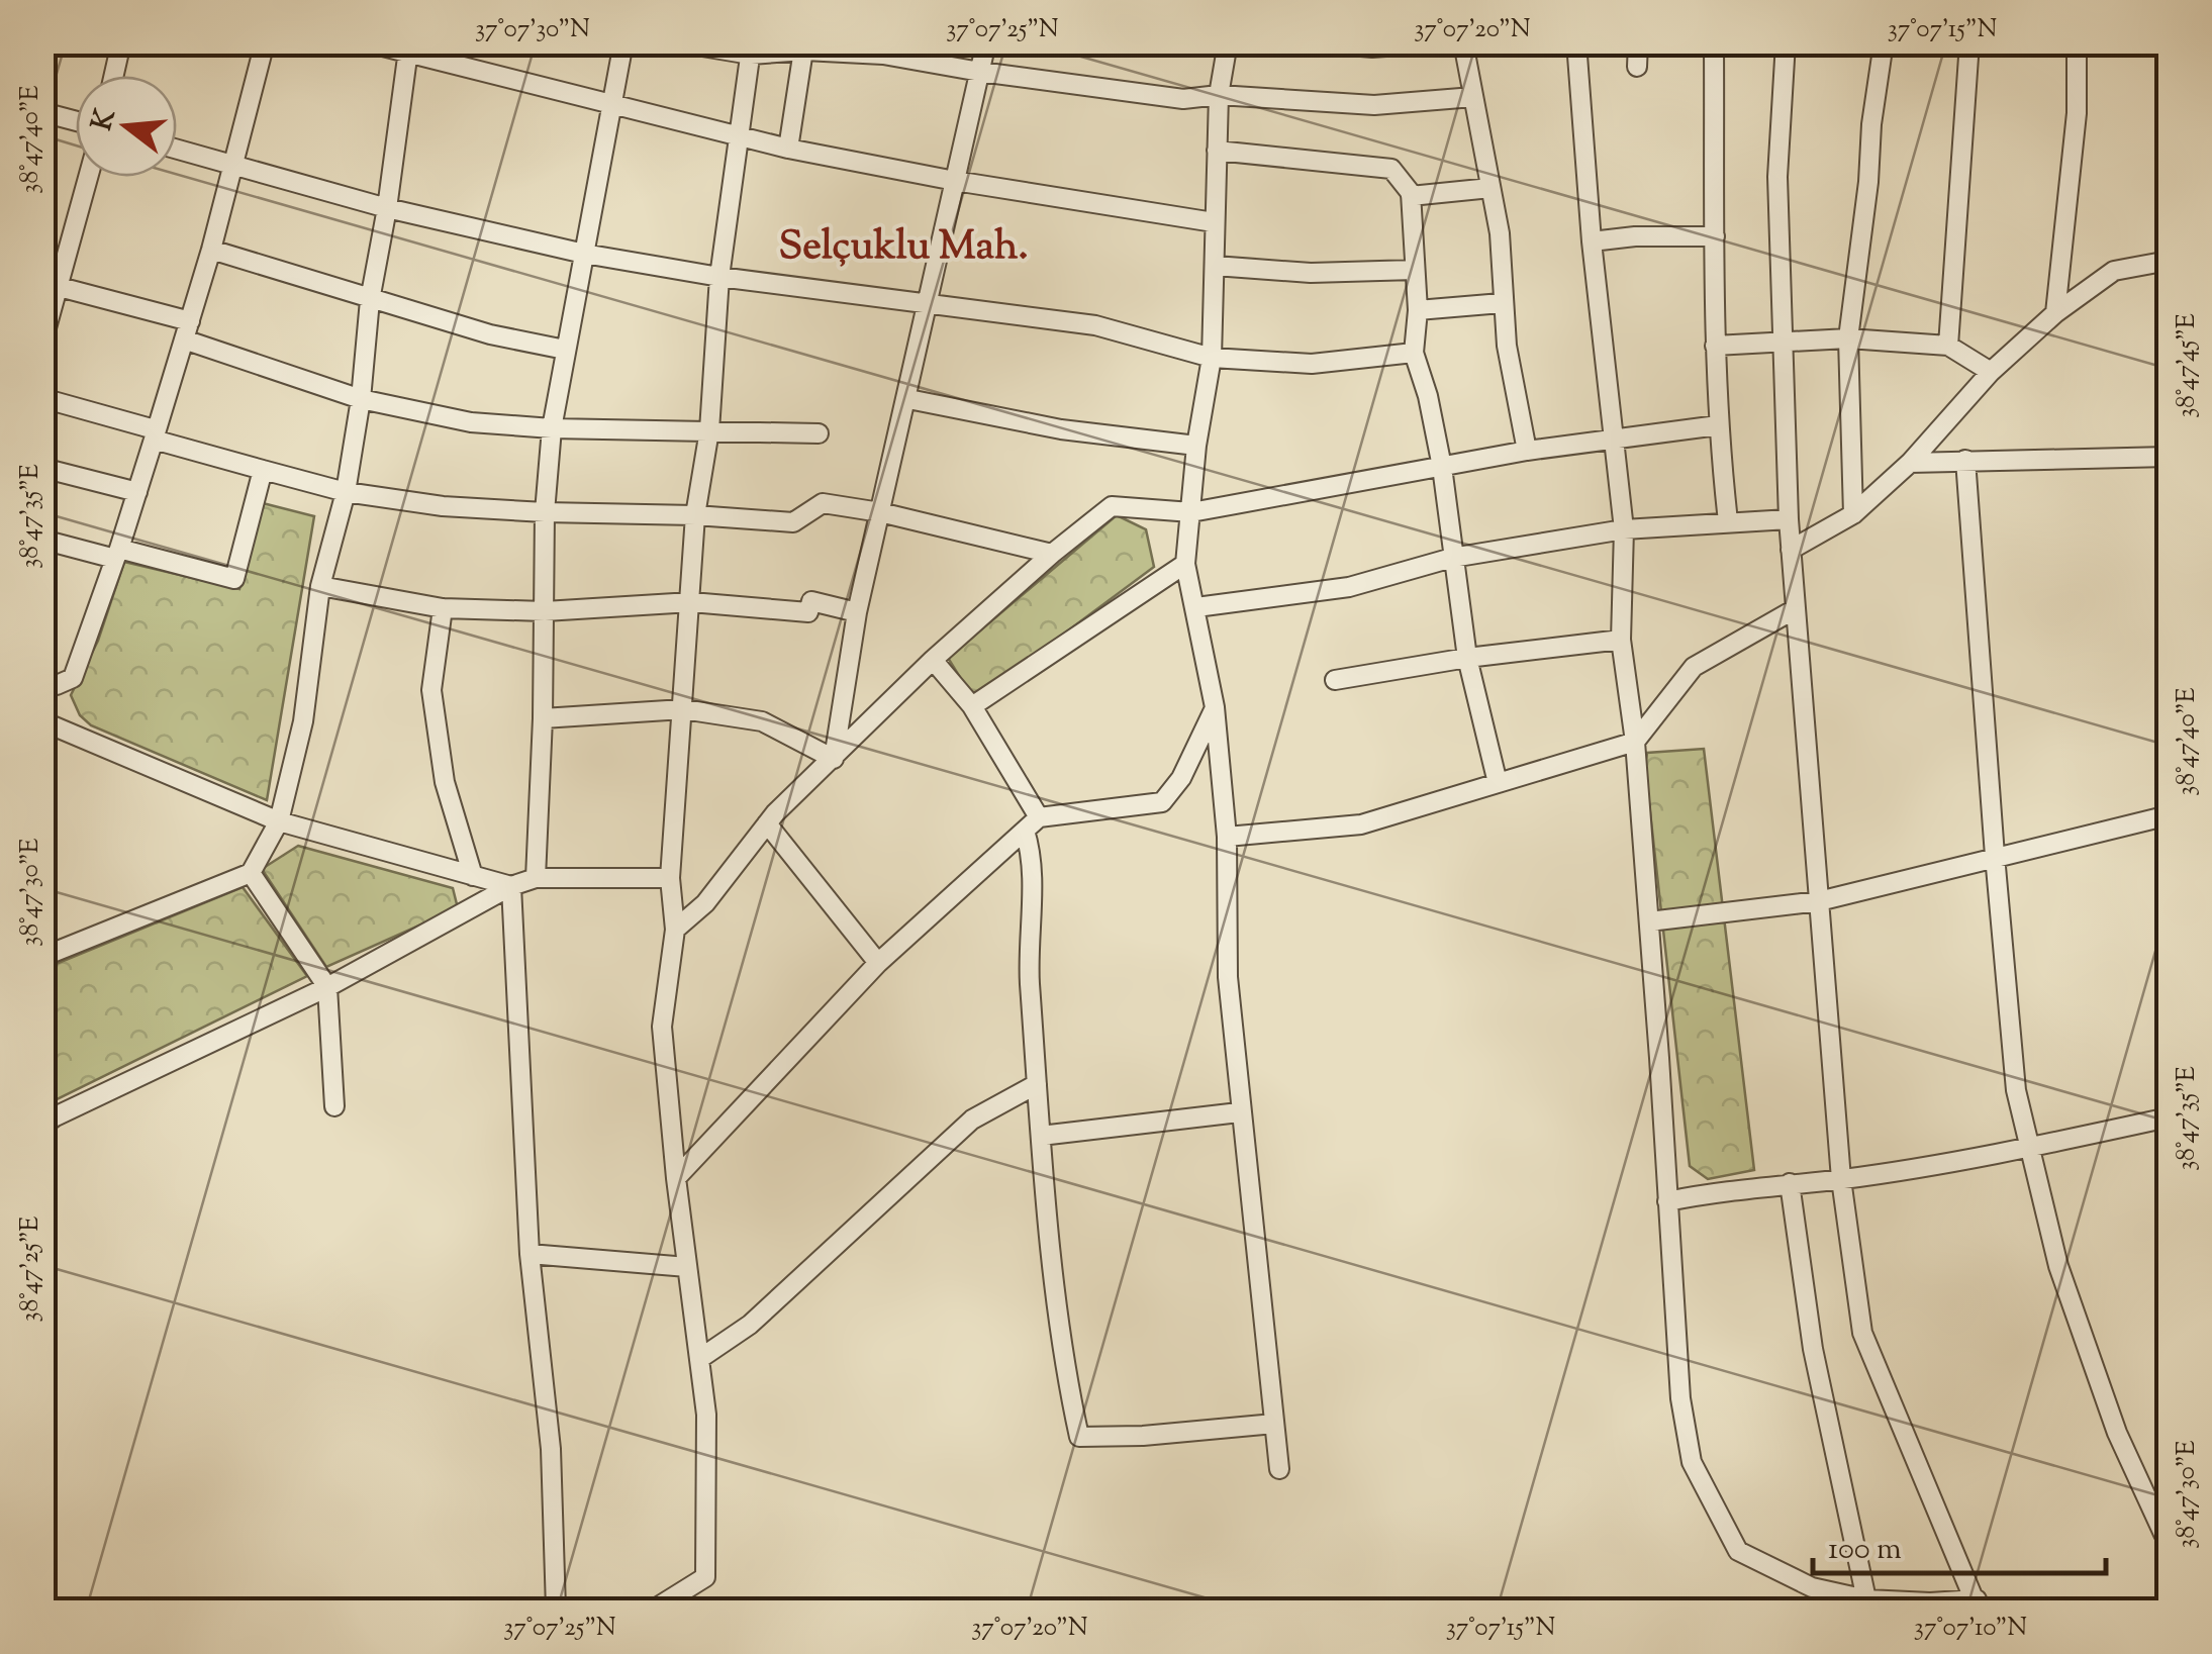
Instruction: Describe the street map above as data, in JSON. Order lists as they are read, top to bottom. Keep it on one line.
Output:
{"districts":["Selçuklu Mah."],"scale_bar":"100 m","north":"left","coordinates":["37°07'30\"N","37°07'25\"N","37°07'20\"N","37°07'15\"N","38°47'40\"E","38°47'45\"E","38°47'35\"E","38°47'30\"E","38°47'25\"E","37°07'10\"N"]}
